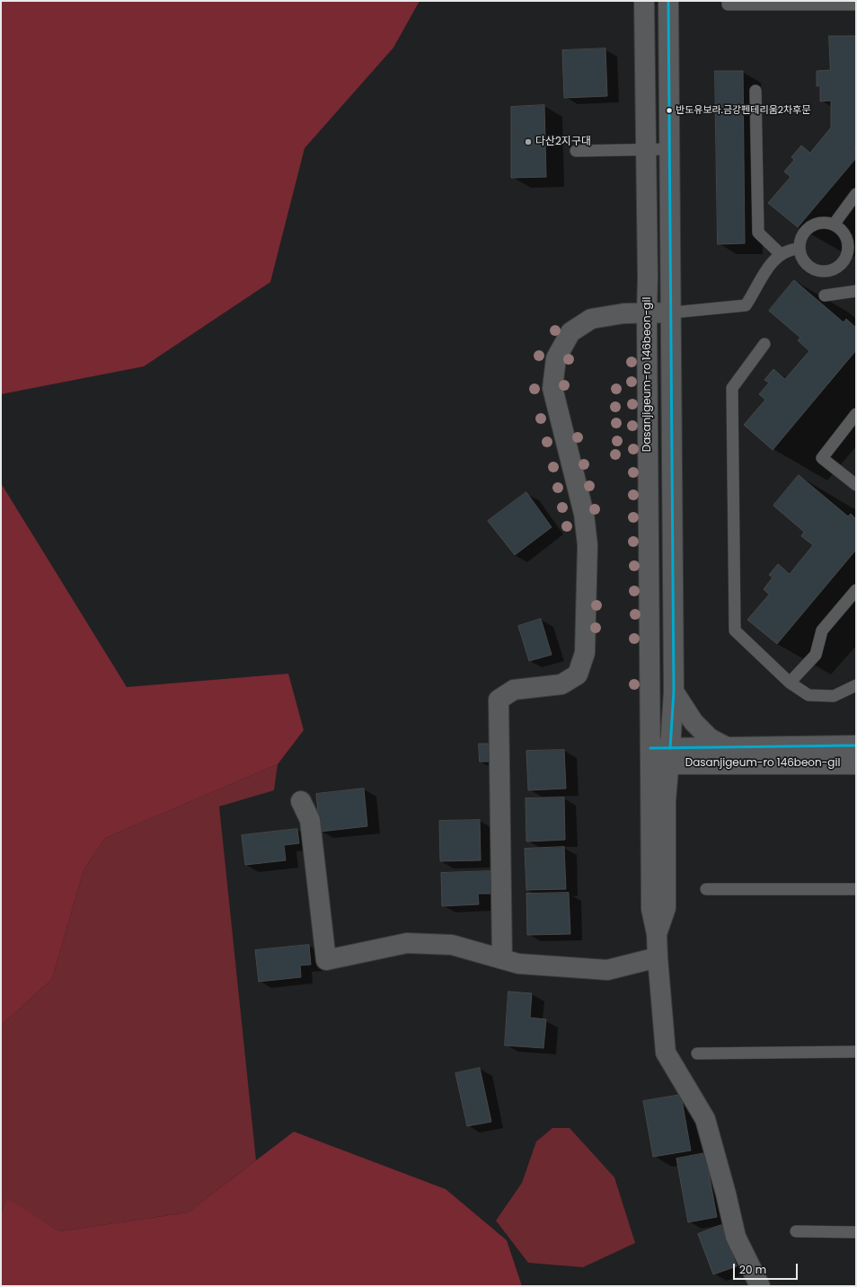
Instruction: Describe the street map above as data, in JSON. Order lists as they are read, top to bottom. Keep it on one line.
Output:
{"streets":{"street":["Dasanjigeum-ro 146beon-gil"]},"places":["반도유보라.금강펜테리움2차후문","다산2지구대"],"scale_bar":"20 m"}
